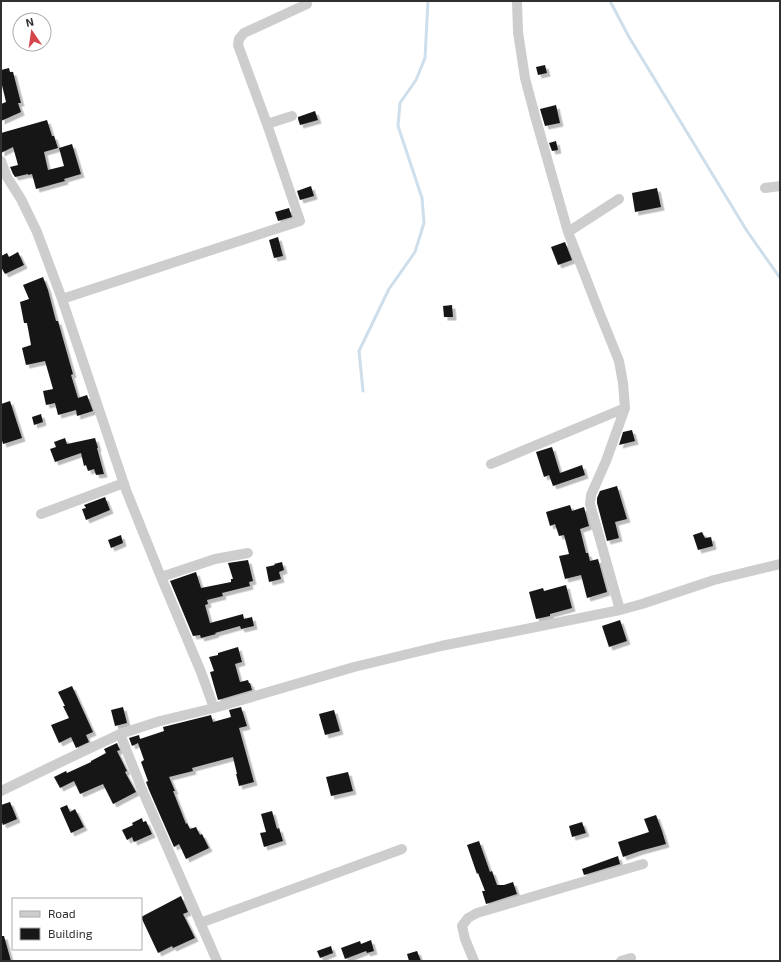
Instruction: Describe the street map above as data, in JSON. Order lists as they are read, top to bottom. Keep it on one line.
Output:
{"legend":["Road","Building"],"north":"top"}
